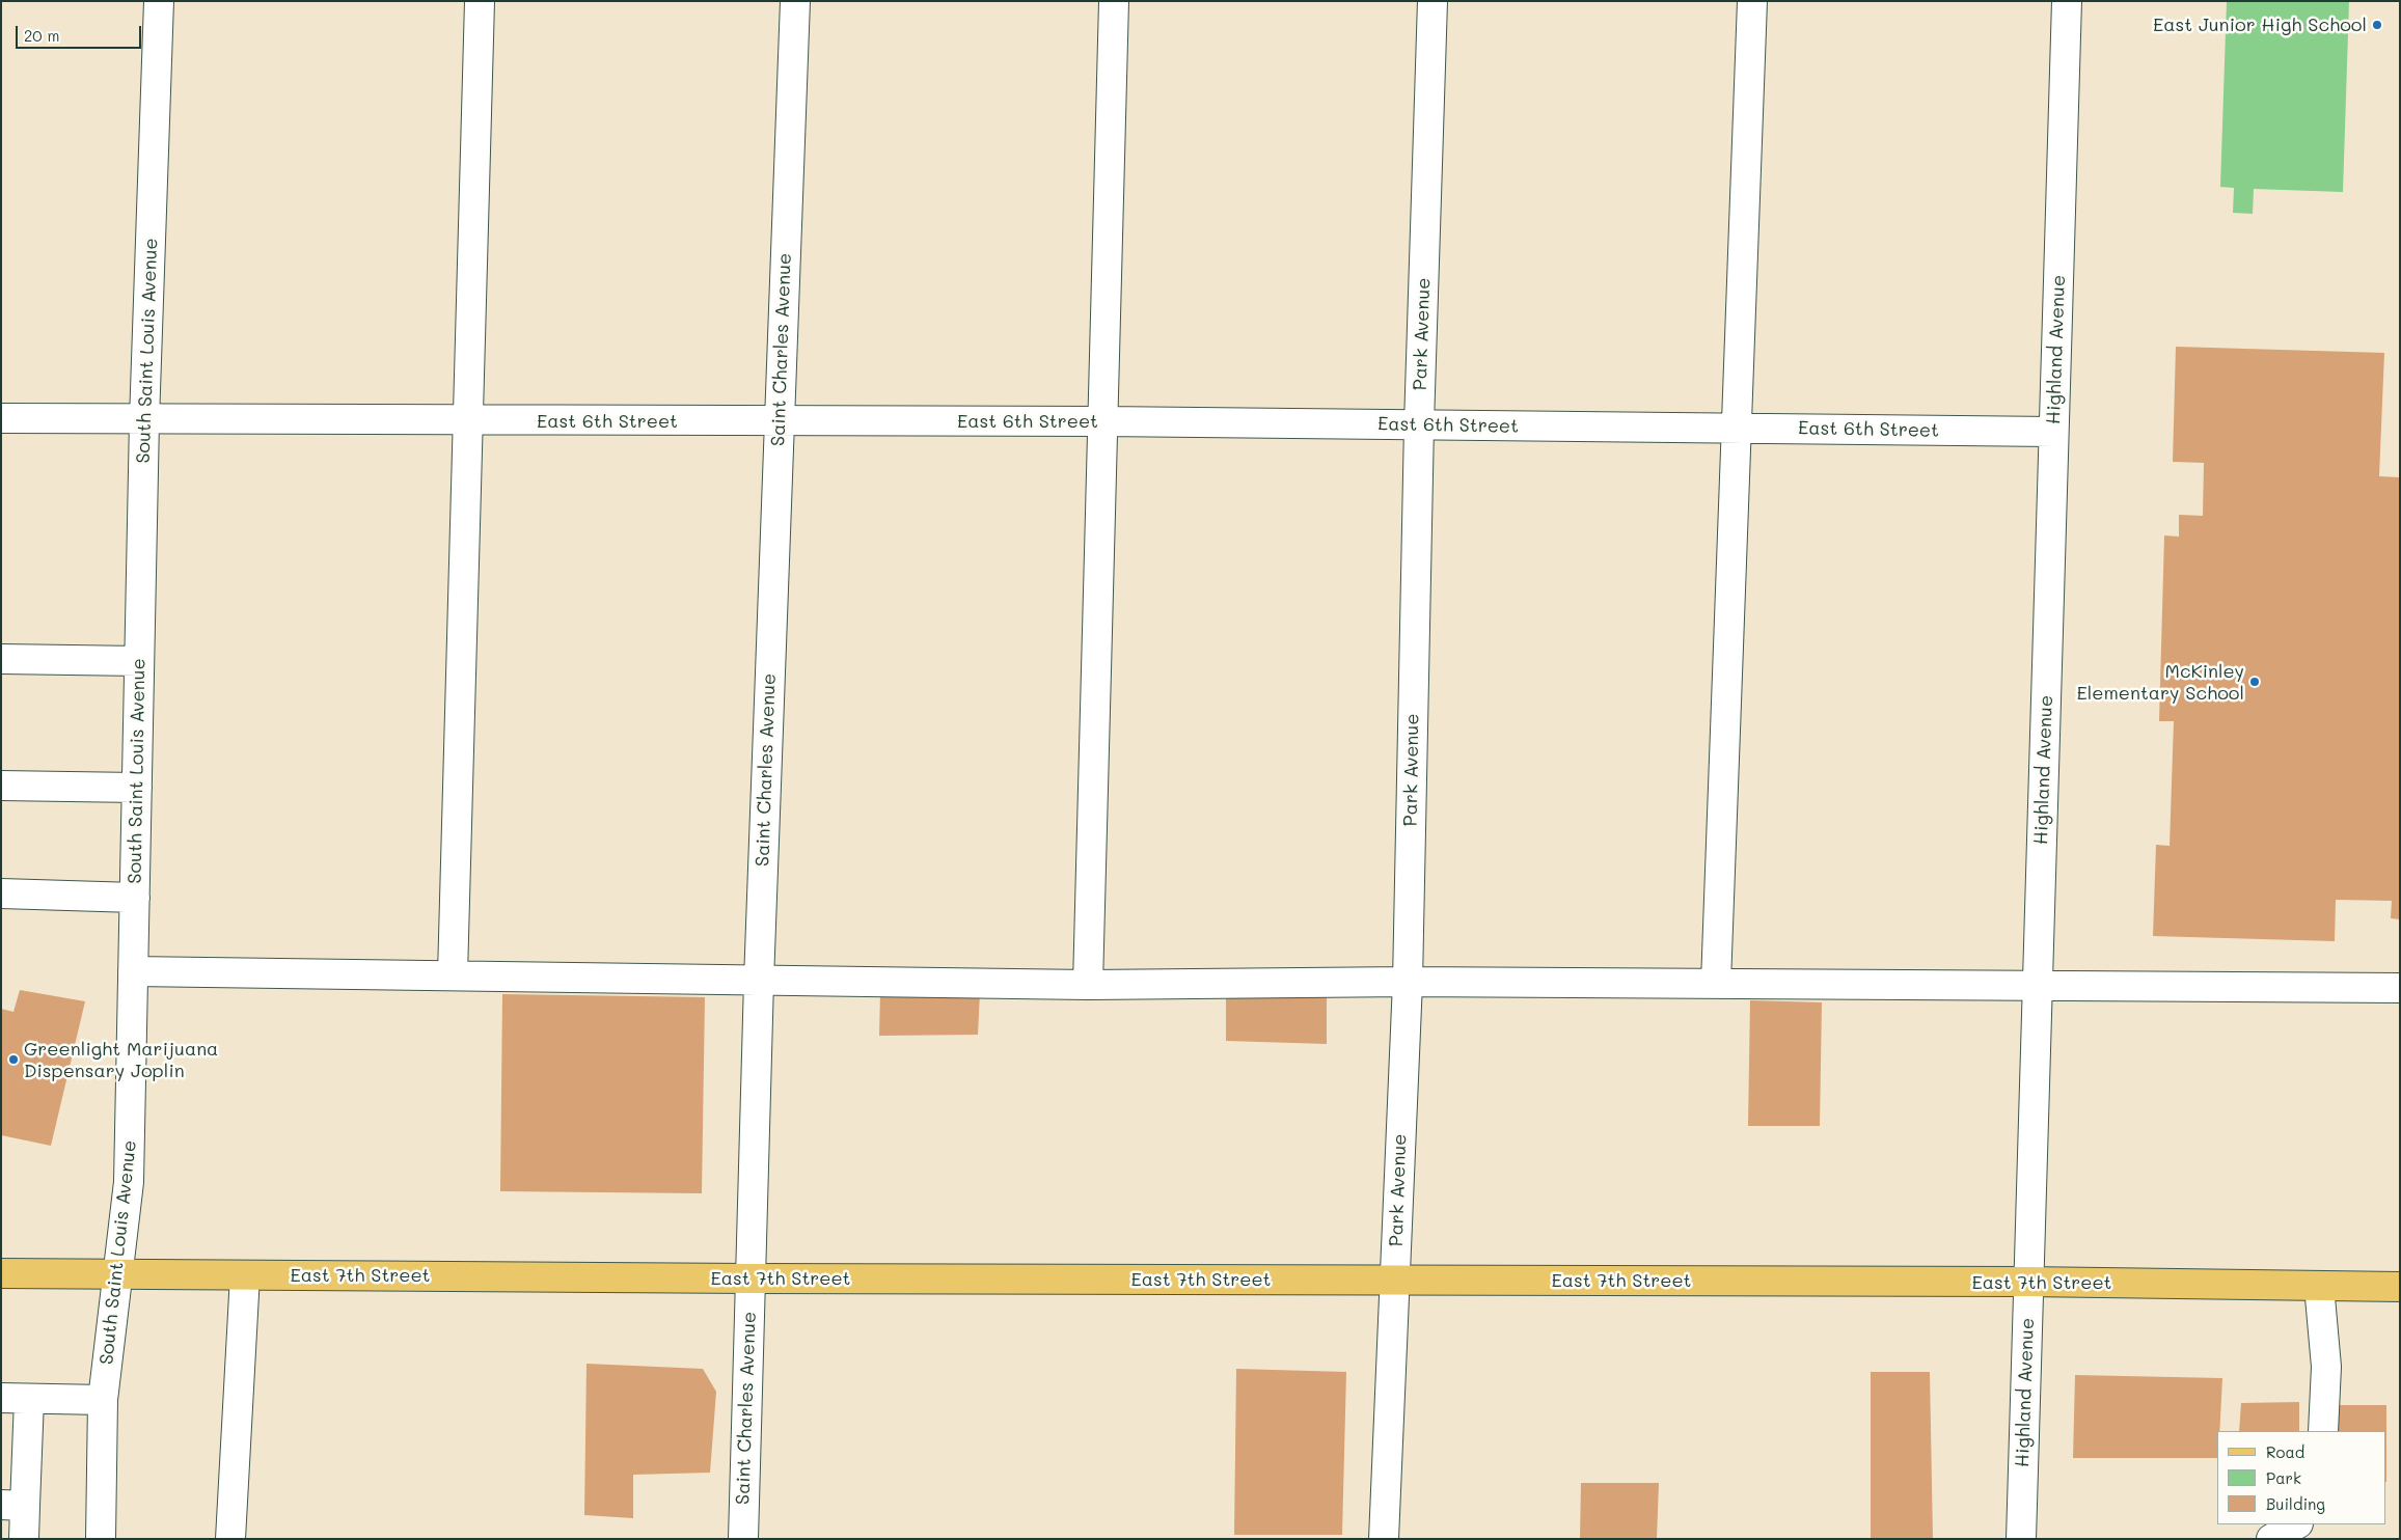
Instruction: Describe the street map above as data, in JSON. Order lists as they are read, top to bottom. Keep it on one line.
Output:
{"streets":{"main road":["East 7th Street"],"street":["Park Avenue","Saint Charles Avenue","Highland Avenue","South Saint Louis Avenue","East 6th Street"]},"crossings":[["Park Avenue","East 6th Street"],["Park Avenue","East 7th Street"],["Saint Charles Avenue","East 6th Street"],["Saint Charles Avenue","East 7th Street"],["Highland Avenue","East 6th Street"],["Highland Avenue","East 7th Street"],["South Saint Louis Avenue","East 6th Street"],["South Saint Louis Avenue","East 7th Street"]],"places":["East Junior High School","McKinley Elementary School","Greenlight Marijuana Dispensary Joplin"],"legend":["Road","Park","Building"],"scale_bar":"20 m"}
